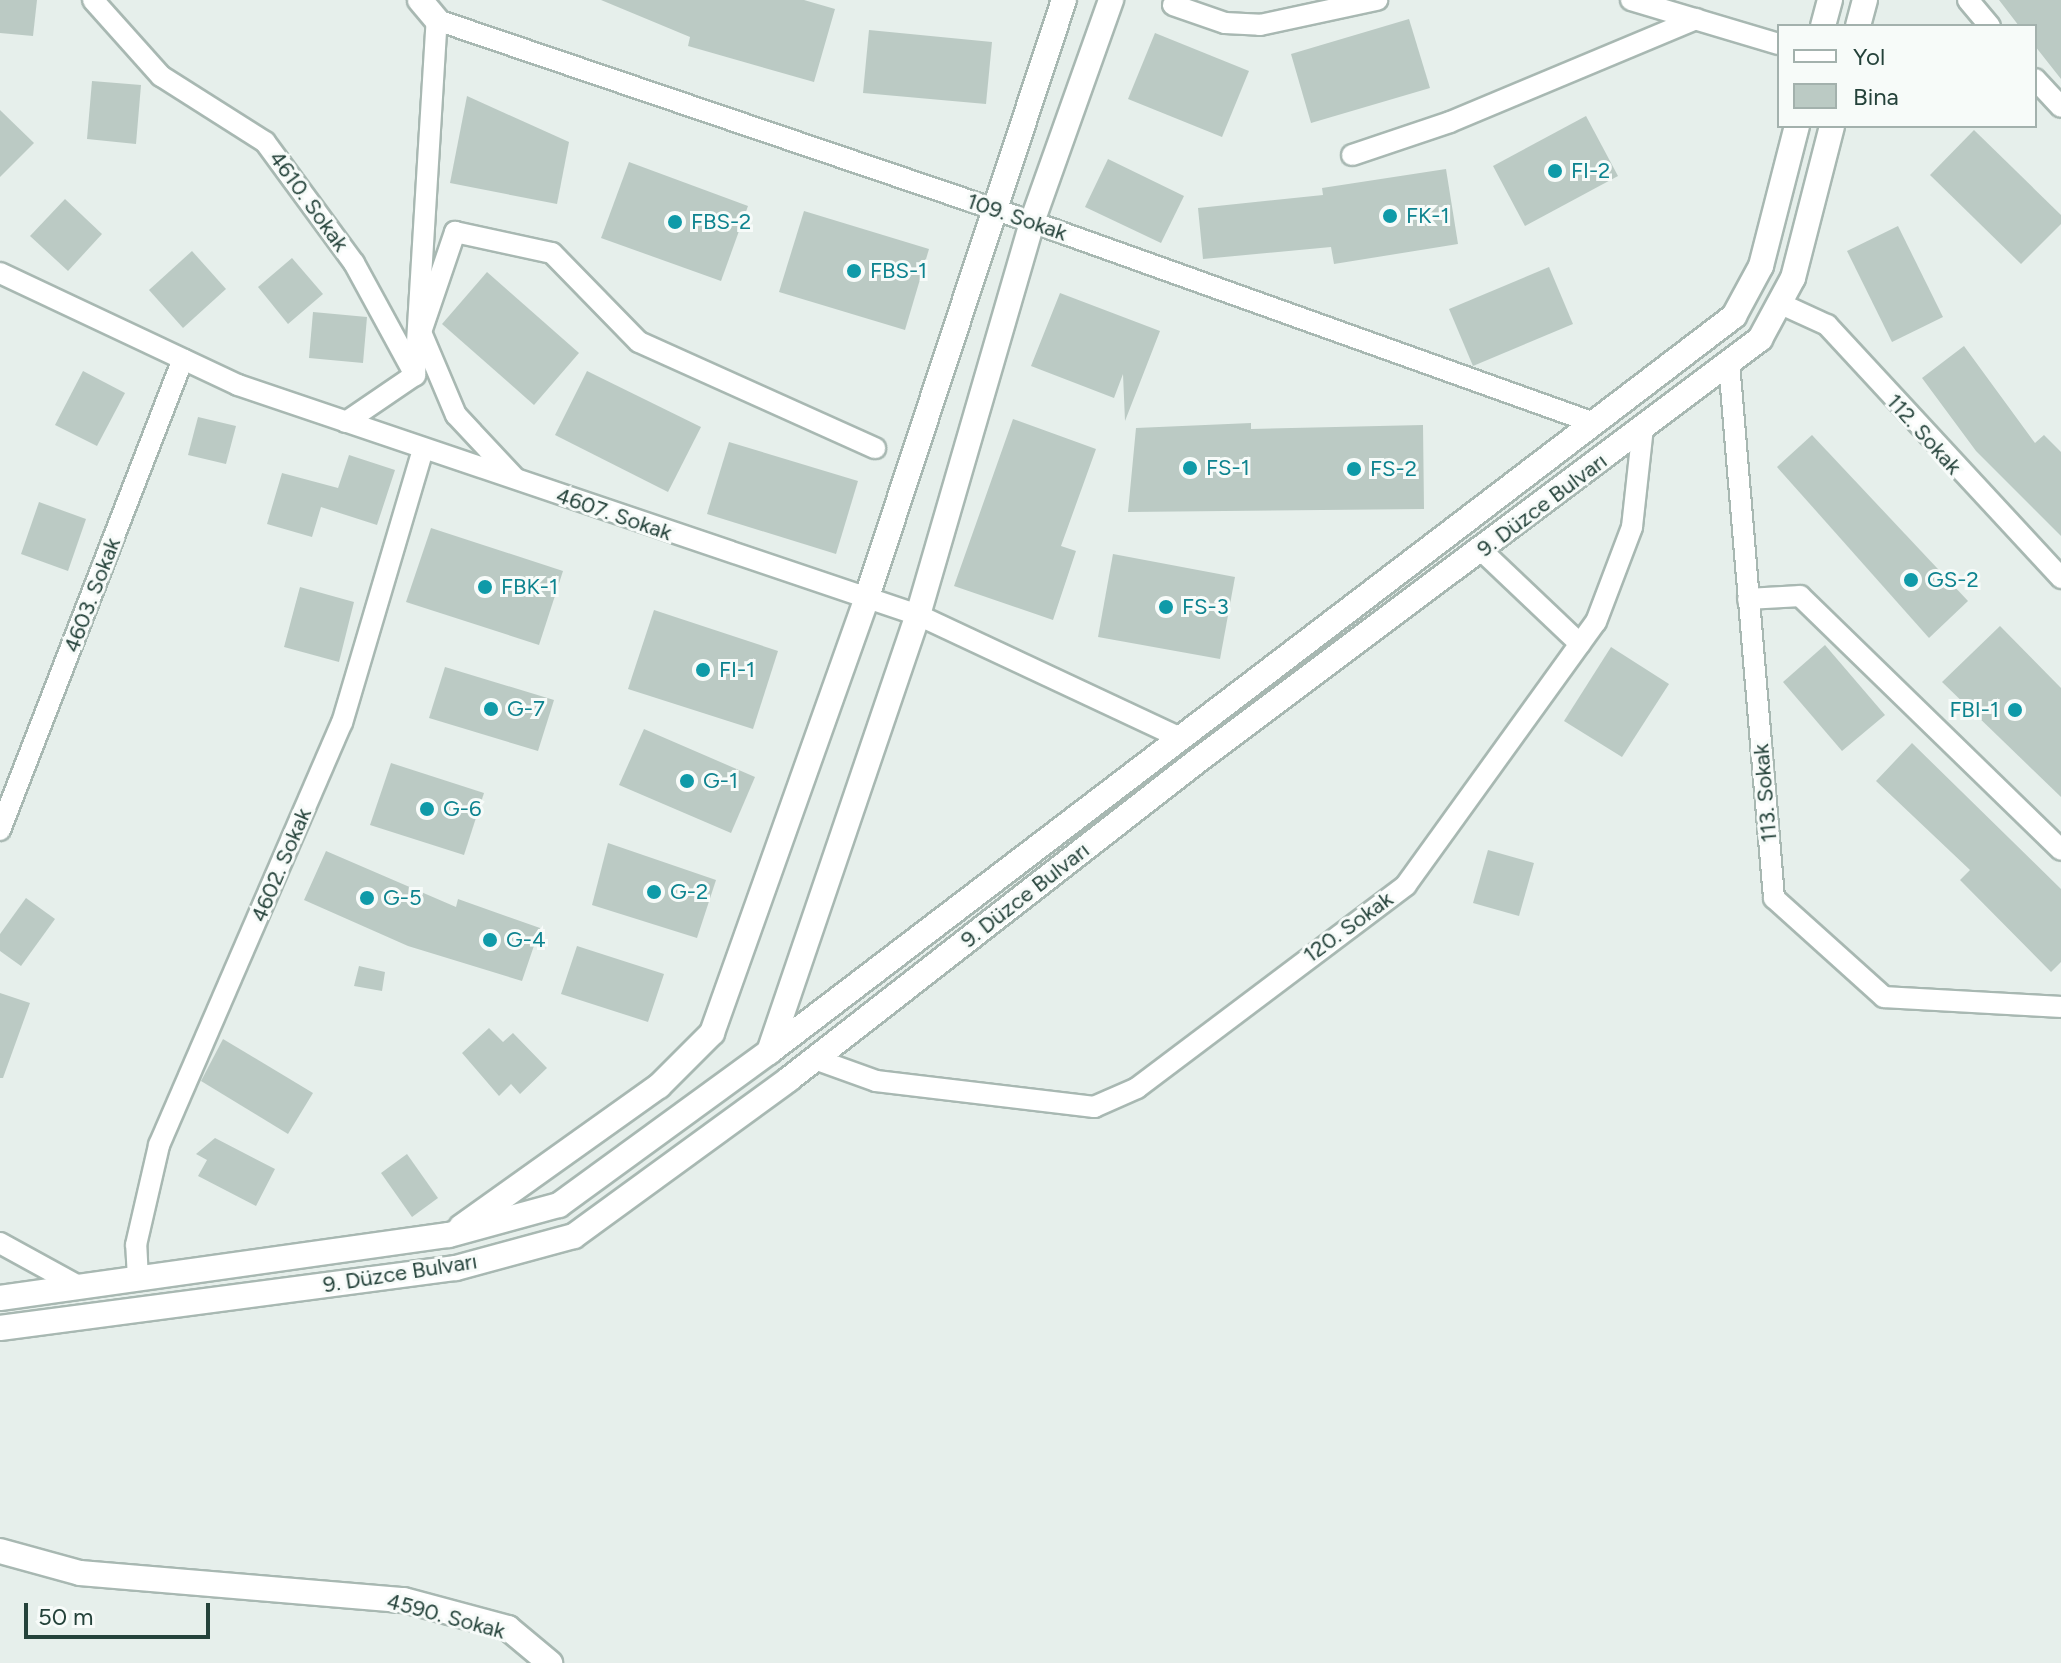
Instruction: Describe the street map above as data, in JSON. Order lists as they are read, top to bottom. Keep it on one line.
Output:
{"streets":{"main road":["9. Düzce Bulvarı","4590. Sokak"],"street":["4610. Sokak","109. Sokak","112. Sokak","4607. Sokak","4603. Sokak","113. Sokak","4602. Sokak","120. Sokak"]},"crossings":[["109. Sokak","9. Düzce Bulvarı"],["112. Sokak","9. Düzce Bulvarı"],["9. Düzce Bulvarı","4607. Sokak"],["9. Düzce Bulvarı","113. Sokak"],["9. Düzce Bulvarı","4602. Sokak"],["9. Düzce Bulvarı","120. Sokak"],["4607. Sokak","4603. Sokak"],["4607. Sokak","4602. Sokak"]],"places":["FI-2","FK-1","FBS-2","FBS-1","FS-1","FS-2","GS-2","FBK-1","FS-3","FI-1","G-7","FBI-1","G-1","G-6","G-2","G-5","G-4"],"legend":["Yol","Bina"],"scale_bar":"50 m"}
